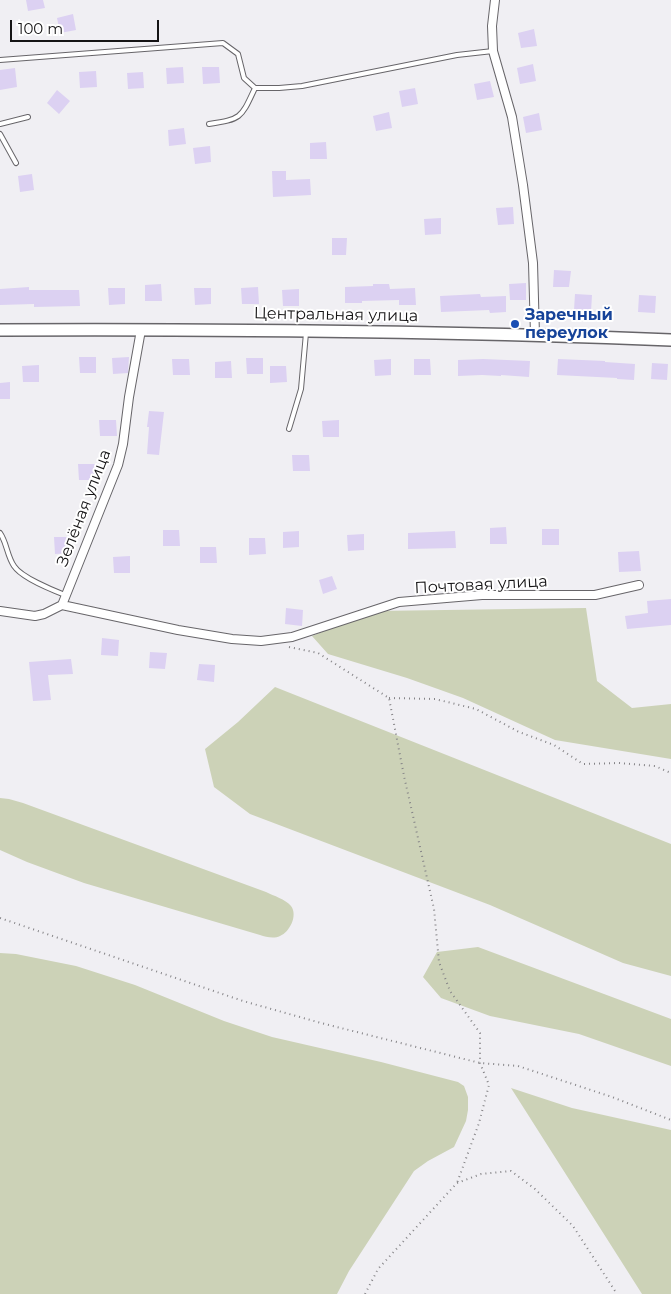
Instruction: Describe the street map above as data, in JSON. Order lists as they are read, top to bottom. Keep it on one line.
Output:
{"streets":{"street":["Центральная улица","Зелёная улица","Почтовая улица"]},"crossings":[["Центральная улица","Зелёная улица"],["Зелёная улица","Почтовая улица"]],"places":["Заречный переулок"],"scale_bar":"100 m"}
